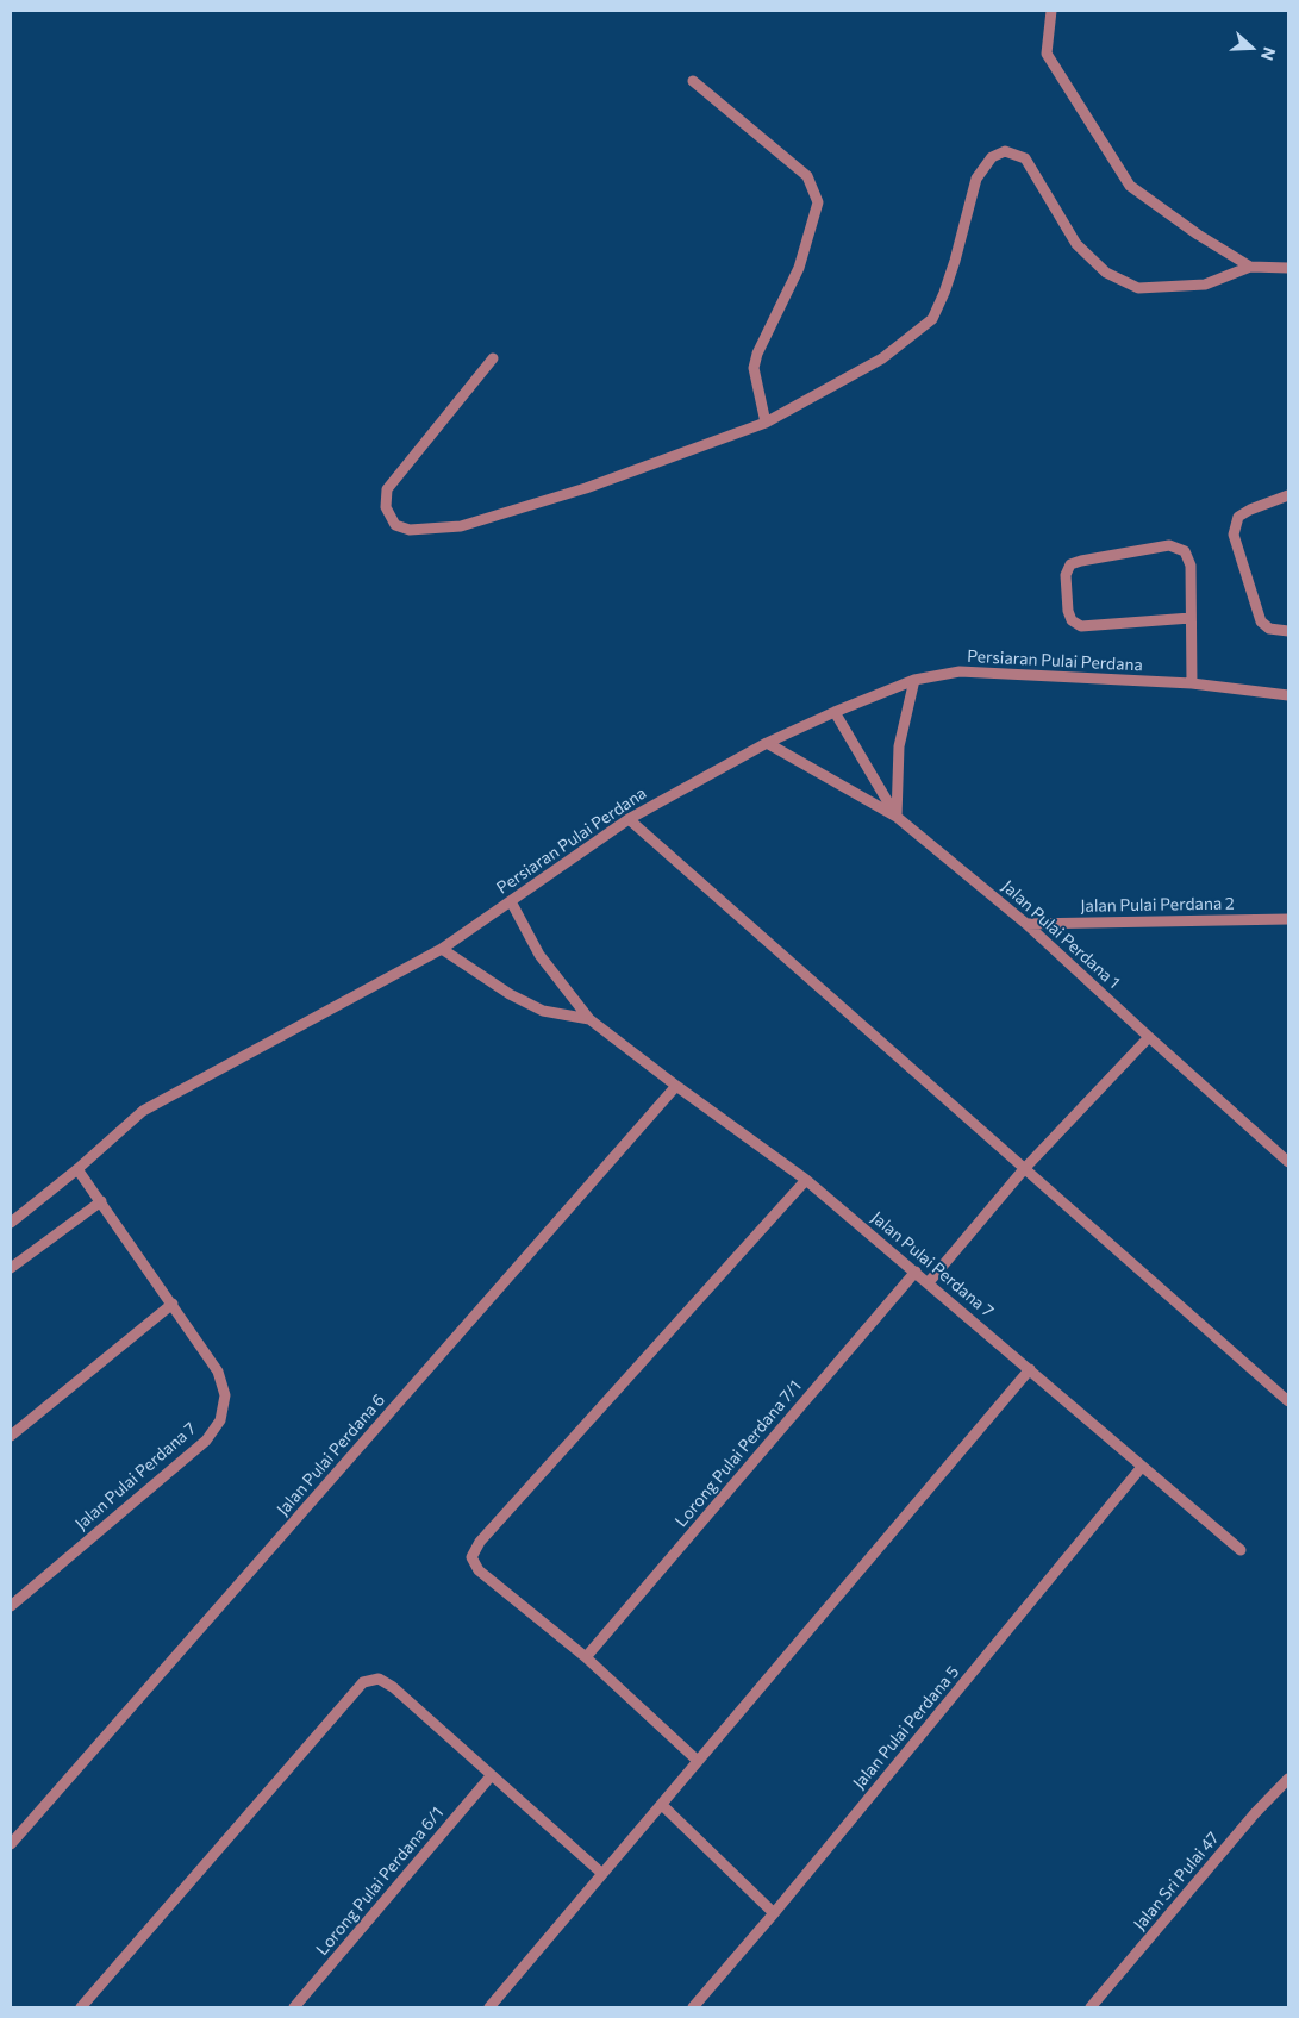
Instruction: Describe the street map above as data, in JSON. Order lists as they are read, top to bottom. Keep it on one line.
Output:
{"streets":{"street":["Persiaran Pulai Perdana","Jalan Pulai Perdana 2","Jalan Pulai Perdana 1","Jalan Pulai Perdana 7","Lorong Pulai Perdana 7/1","Jalan Pulai Perdana 6","Jalan Pulai Perdana 5","Lorong Pulai Perdana 6/1","Jalan Sri Pulai 47"]},"crossings":[["Persiaran Pulai Perdana","Jalan Pulai Perdana 1"],["Persiaran Pulai Perdana","Jalan Pulai Perdana 7"],["Jalan Pulai Perdana 2","Jalan Pulai Perdana 1"],["Jalan Pulai Perdana 7","Lorong Pulai Perdana 7/1"],["Jalan Pulai Perdana 7","Jalan Pulai Perdana 6"],["Jalan Pulai Perdana 7","Jalan Pulai Perdana 5"]],"north":"right"}
